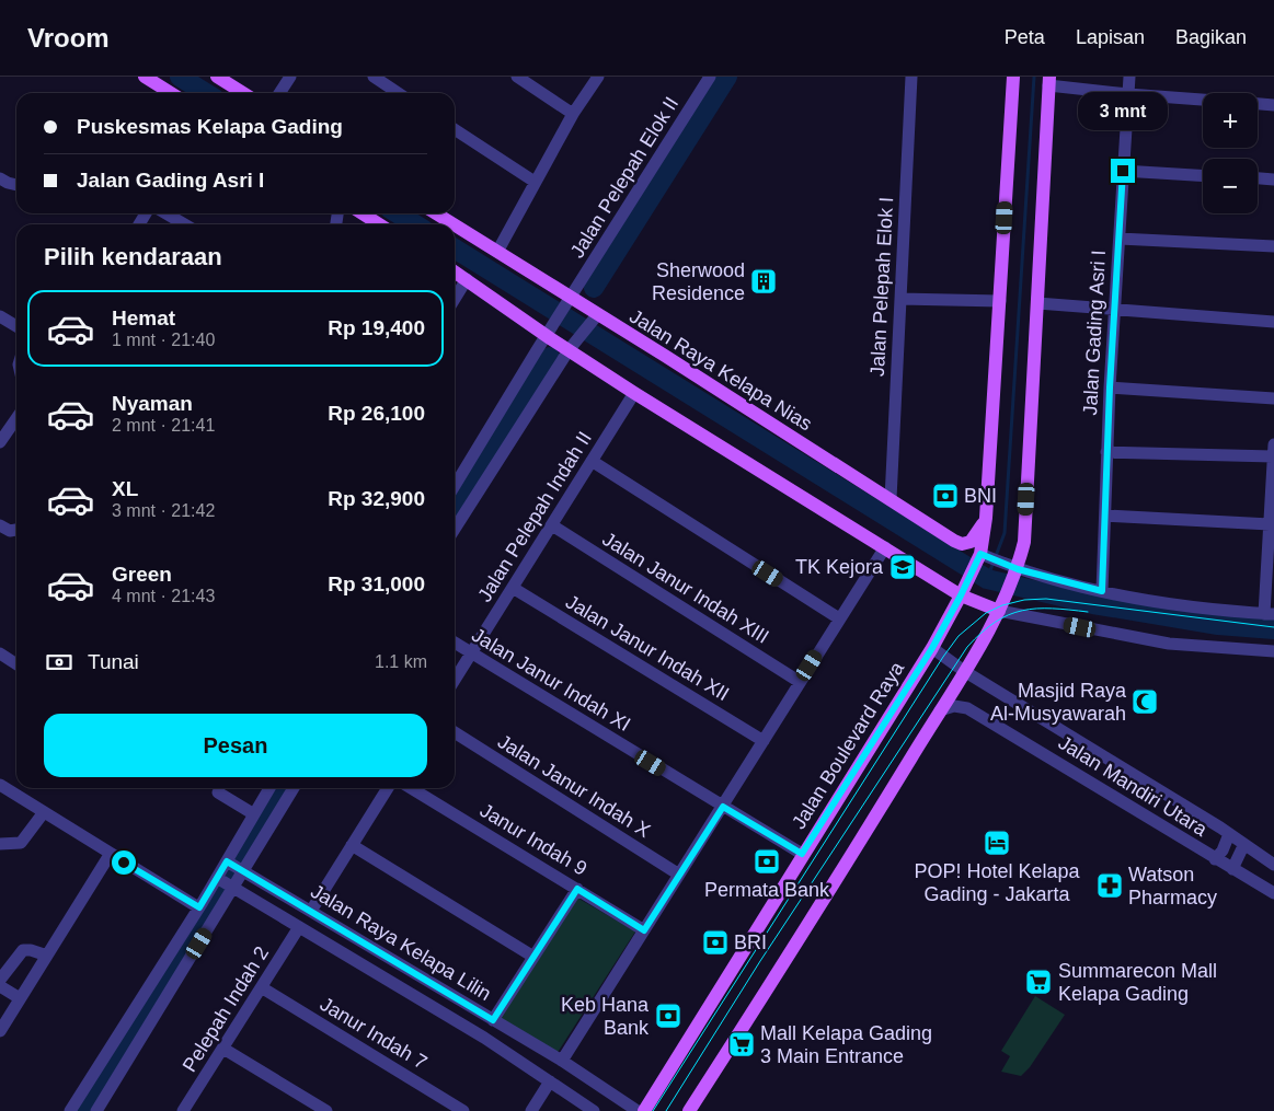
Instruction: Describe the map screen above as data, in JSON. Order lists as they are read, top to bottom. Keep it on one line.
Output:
{"streets":{"main road":["Jalan Raya Kelapa Nias","Jalan Boulevard Raya"],"street":["Jalan Pelepah Elok II","Jalan Pelepah Elok I","Jalan Gading Asri I","Jalan Pelepah Indah II","Jalan Janur Indah XIII","Jalan Janur Indah XII","Jalan Janur Indah XI","Jalan Janur Indah X","Jalan Mandiri Utara","Janur Indah 9","Jalan Raya Kelapa Lilin","Pelepah Indah 2","Janur Indah 7"]},"crossings":[["Jalan Pelepah Elok II","Jalan Raya Kelapa Nias"],["Jalan Pelepah Elok I","Jalan Raya Kelapa Nias"],["Jalan Raya Kelapa Nias","Jalan Boulevard Raya"],["Jalan Pelepah Indah II","Jalan Janur Indah XIII"],["Jalan Pelepah Indah II","Jalan Janur Indah XII"],["Jalan Pelepah Indah II","Jalan Janur Indah XI"],["Jalan Janur Indah XI","Jalan Boulevard Raya"],["Jalan Boulevard Raya","Jalan Mandiri Utara"],["Jalan Raya Kelapa Lilin","Pelepah Indah 2"],["Pelepah Indah 2","Janur Indah 7"]],"places":{"building":["Sherwood Residence"],"bank":["BNI","Permata Bank","BRI","Keb Hana Bank"],"school or university":["TK Kejora"],"mosque":["Masjid Raya Al-Musyawarah"],"hotel":["POP! Hotel Kelapa Gading - Jakarta"],"pharmacy":["Watson Pharmacy"],"supermarket":["Summarecon Mall Kelapa Gading","Mall Kelapa Gading 3 Main Entrance"]},"page":{"header":"Vroom","nav":["Peta","Lapisan","Bagikan"],"bubble":"3 mnt","map_buttons":["+","−"],"banner":["Puskesmas Kelapa Gading","Jalan Gading Asri I"],"heading":"Pilih kendaraan","list":[{"name":"Hemat","note":"1 mnt · 21:40","value":"Rp 19,400"},{"name":"Nyaman","note":"2 mnt · 21:41","value":"Rp 26,100"},{"name":"XL","note":"3 mnt · 21:42","value":"Rp 32,900"},{"name":"Green","note":"4 mnt · 21:43","value":"Rp 31,000"}],"pay":["Tunai","1.1 km"],"buttons":"Pesan"}}
